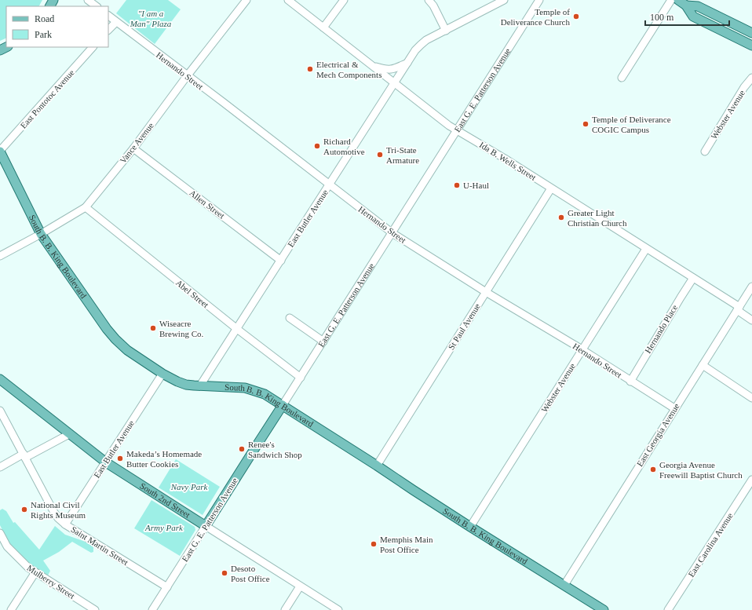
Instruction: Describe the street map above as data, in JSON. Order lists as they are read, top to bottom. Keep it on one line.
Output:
{"streets":{"main road":["East G. E. Patterson Avenue","South B. B. King Boulevard","South 2nd Street"],"street":["Hernando Street","East Pontotoc Avenue","Webster Avenue","Vance Avenue","Ida B. Wells Street","Allen Street","East Butler Avenue","Abel Street","St Paul Avenue","Hernando Place","East Georgia Avenue","East Carolina Avenue","Saint Martin Street","Mulberry Street"]},"crossings":[["Hernando Street","East G. E. Patterson Avenue"],["Hernando Street","Webster Avenue"],["Hernando Street","Vance Avenue"],["Hernando Street","East Butler Avenue"],["Hernando Street","St Paul Avenue"],["Hernando Street","Hernando Place"],["Hernando Street","East Georgia Avenue"],["East G. E. Patterson Avenue","Ida B. Wells Street"],["East G. E. Patterson Avenue","South B. B. King Boulevard"],["East G. E. Patterson Avenue","Abel Street"],["East G. E. Patterson Avenue","South 2nd Street"],["East G. E. Patterson Avenue","Saint Martin Street"],["East Pontotoc Avenue","South B. B. King Boulevard"],["Webster Avenue","Ida B. Wells Street"],["Webster Avenue","South B. B. King Boulevard"],["Vance Avenue","Allen Street"],["Vance Avenue","South B. B. King Boulevard"],["Vance Avenue","Abel Street"],["Ida B. Wells Street","East Butler Avenue"],["Ida B. Wells Street","St Paul Avenue"],["Ida B. Wells Street","Hernando Place"],["Ida B. Wells Street","East Georgia Avenue"],["Allen Street","East Butler Avenue"],["East Butler Avenue","South B. B. King Boulevard"],["East Butler Avenue","Abel Street"],["East Butler Avenue","South 2nd Street"],["East Butler Avenue","Saint Martin Street"],["South B. B. King Boulevard","St Paul Avenue"],["South B. B. King Boulevard","East Georgia Avenue"]],"parks":["\"I am a Man\" Plaza","Navy Park","Army Park"],"places":["Temple of Deliverance Church","Electrical & Mech Components","Temple of Deliverance COGIC Campus","Richard Automotive","Tri-State Armature","U-Haul","Greater Light Christian Church","Wiseacre Brewing Co.","Renee's Sandwich Shop","Makeda’s Homemade Butter Cookies","Georgia Avenue Freewill Baptist Church","National Civil Rights Museum","Memphis Main Post Office","Desoto Post Office"],"legend":["Road","Park"],"scale_bar":"100 m"}
